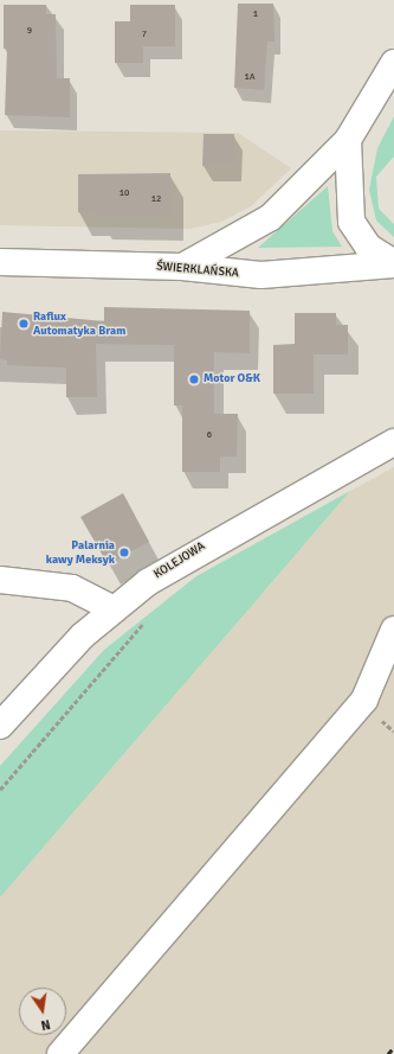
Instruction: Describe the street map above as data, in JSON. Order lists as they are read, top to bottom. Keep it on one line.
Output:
{"streets":{"main road":["ŚWIERKLAŃSKA","KOLEJOWA"]},"places":["Raflux Automatyka Bram","Motor O&K","Palarnia kawy Meksyk"],"house_numbers":["1","9","7","1A","10","12","6"],"north":"bottom"}
